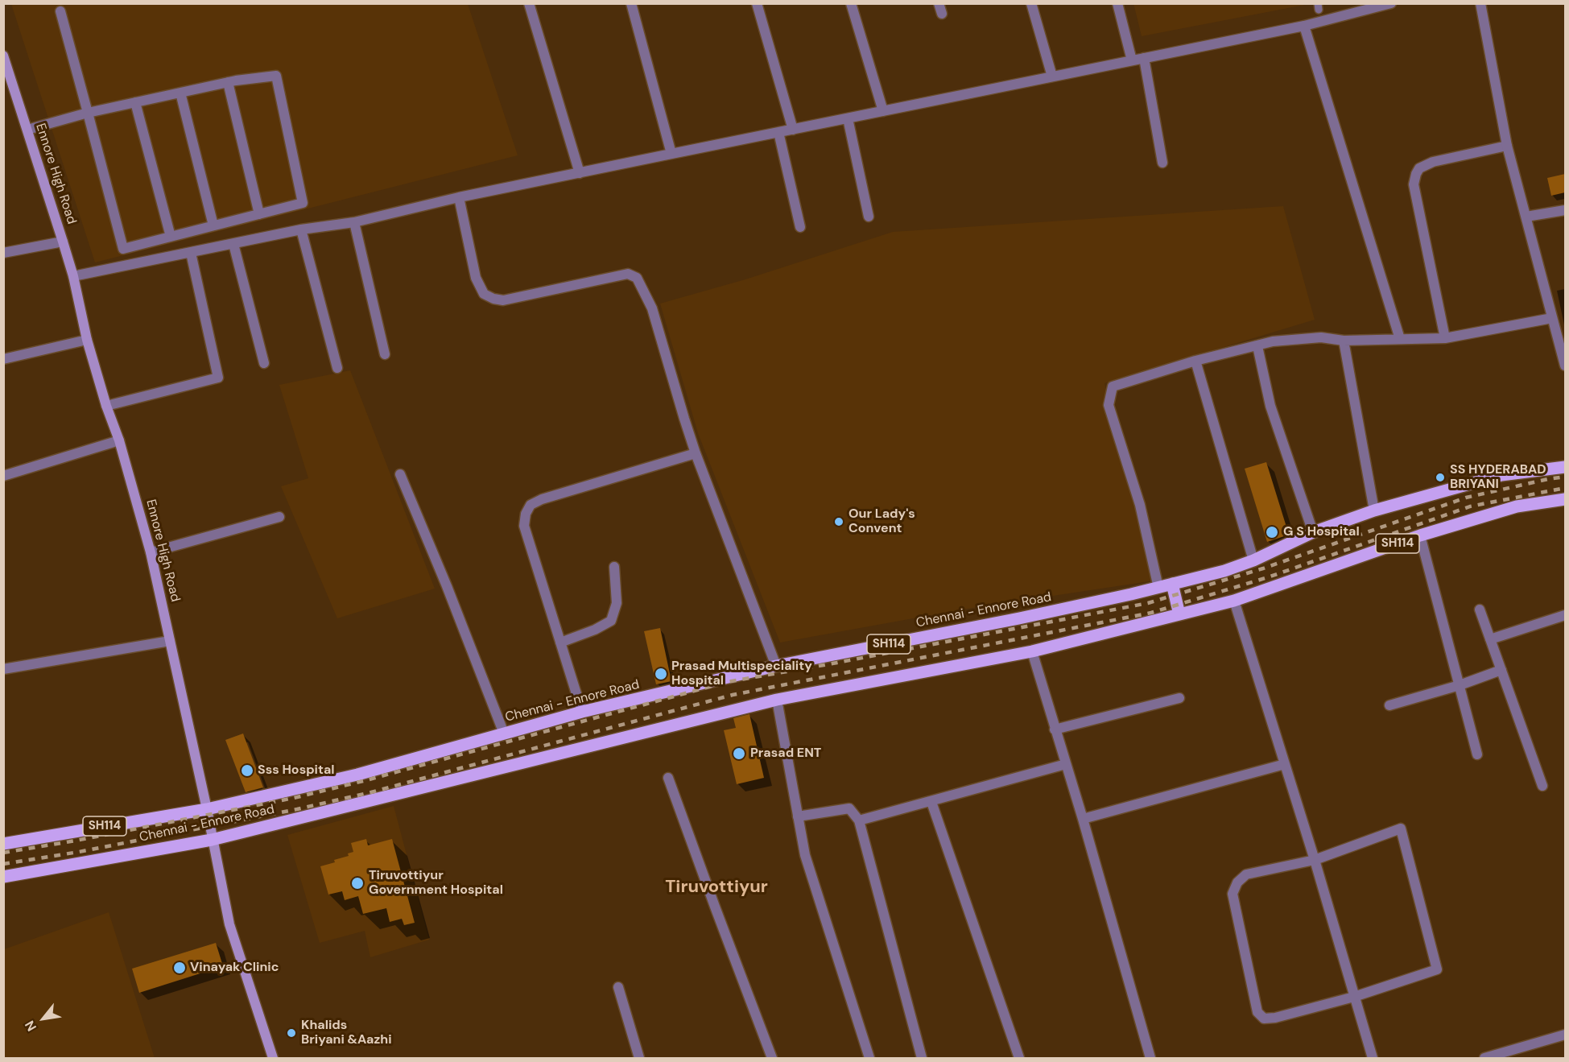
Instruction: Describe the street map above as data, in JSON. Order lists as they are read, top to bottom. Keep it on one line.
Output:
{"streets":{"main road":["Ennore High Road","SH114","Chennai - Ennore Road"]},"crossings":[["Ennore High Road","Chennai - Ennore Road"]],"districts":["Tiruvottiyur"],"places":["SS HYDERABAD BRIYANI","Our Lady's Convent","G S Hospital","Prasad Multispeciality Hospital","Prasad ENT","Sss Hospital","Tiruvottiyur Government Hospital","Vinayak Clinic","Khalids Briyani &Aazhi"],"north":"bottom left"}
